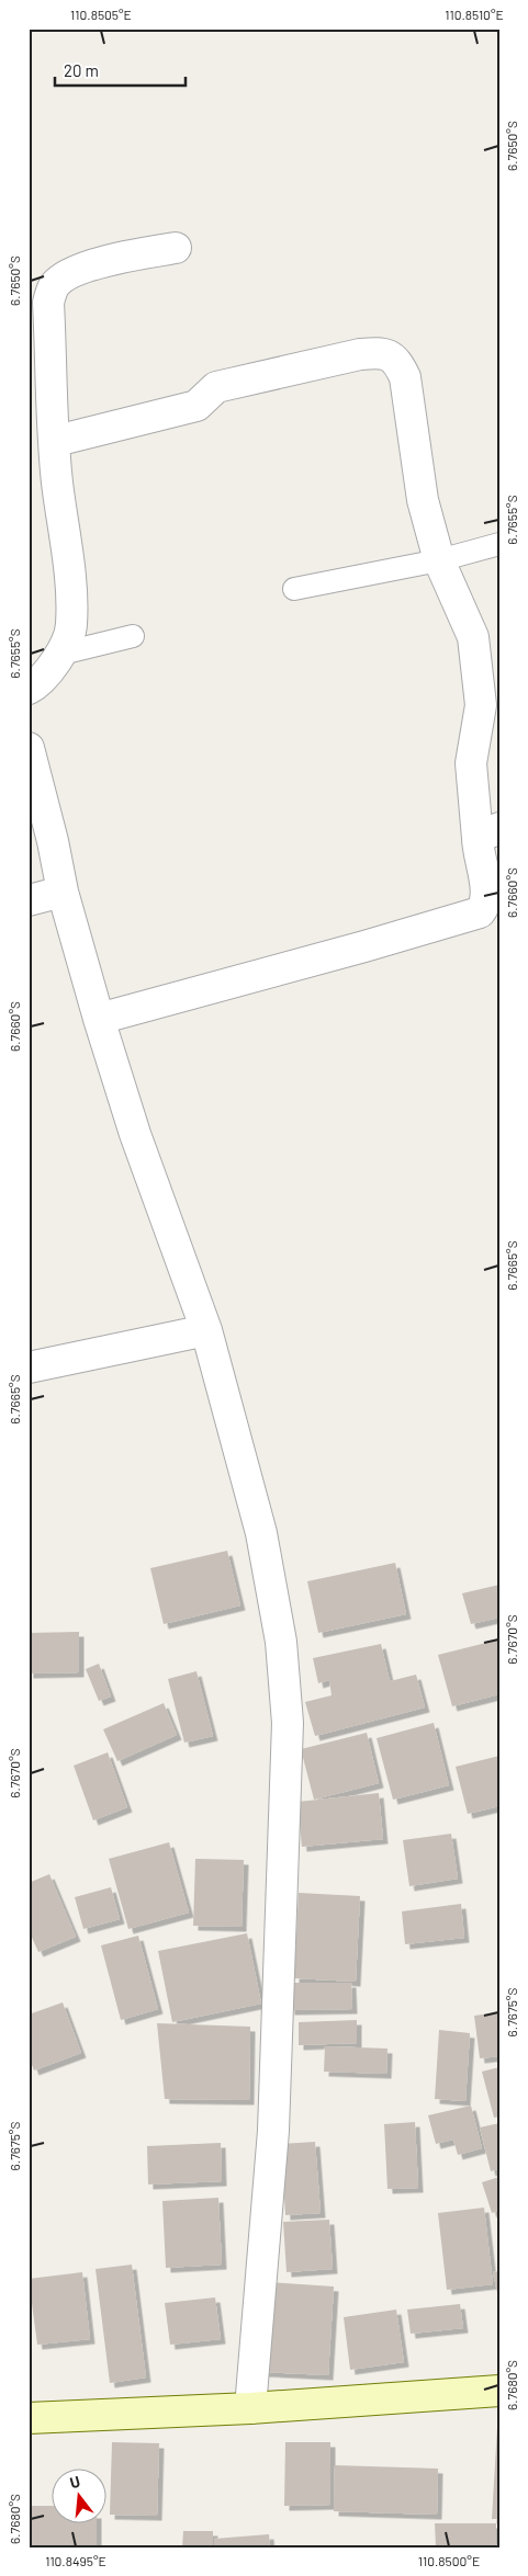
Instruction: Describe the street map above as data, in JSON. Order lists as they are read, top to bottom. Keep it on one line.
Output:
{"scale_bar":"20 m","north":"top","coordinates":["110.8505°E","110.8510°E","6.7650°S","6.7655°S","6.7660°S","6.7665°S","6.7670°S","6.7675°S","6.7680°S","110.8495°E","110.8500°E"]}
